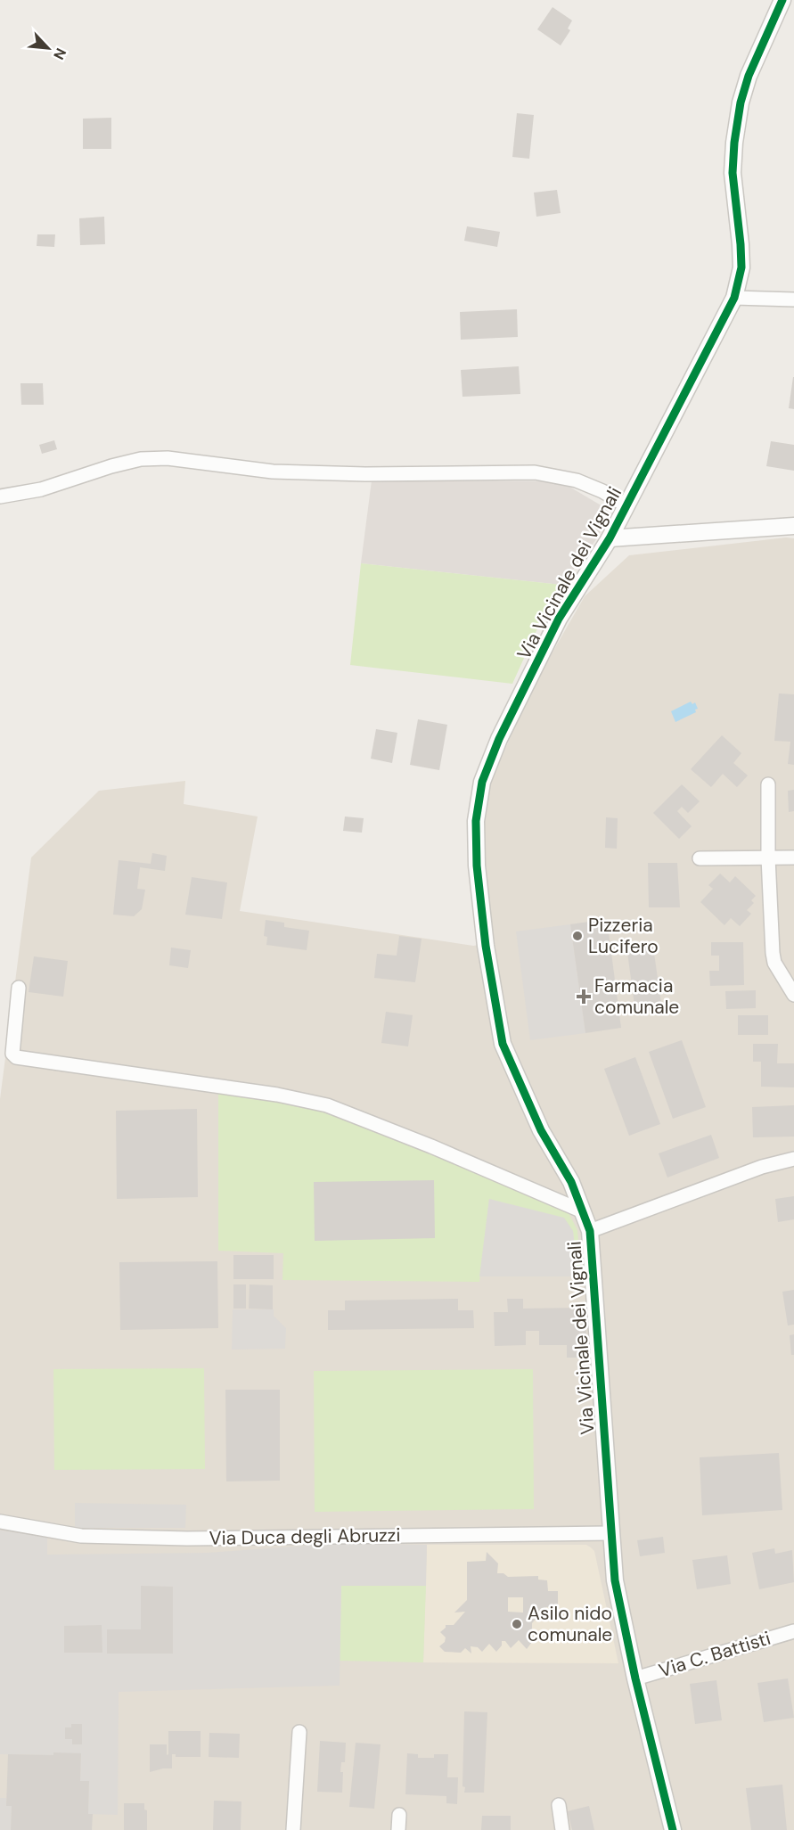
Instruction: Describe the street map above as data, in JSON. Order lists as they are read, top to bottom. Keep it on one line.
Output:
{"streets":{"street":["Via Vicinale dei Vignali","Via Duca degli Abruzzi","Via C. Battisti"]},"crossings":[["Via Vicinale dei Vignali","Via Duca degli Abruzzi"],["Via Vicinale dei Vignali","Via C. Battisti"]],"places":{"other":["Pizzeria Lucifero","Asilo nido comunale"],"health":["Farmacia comunale"]},"north":"bottom right"}
